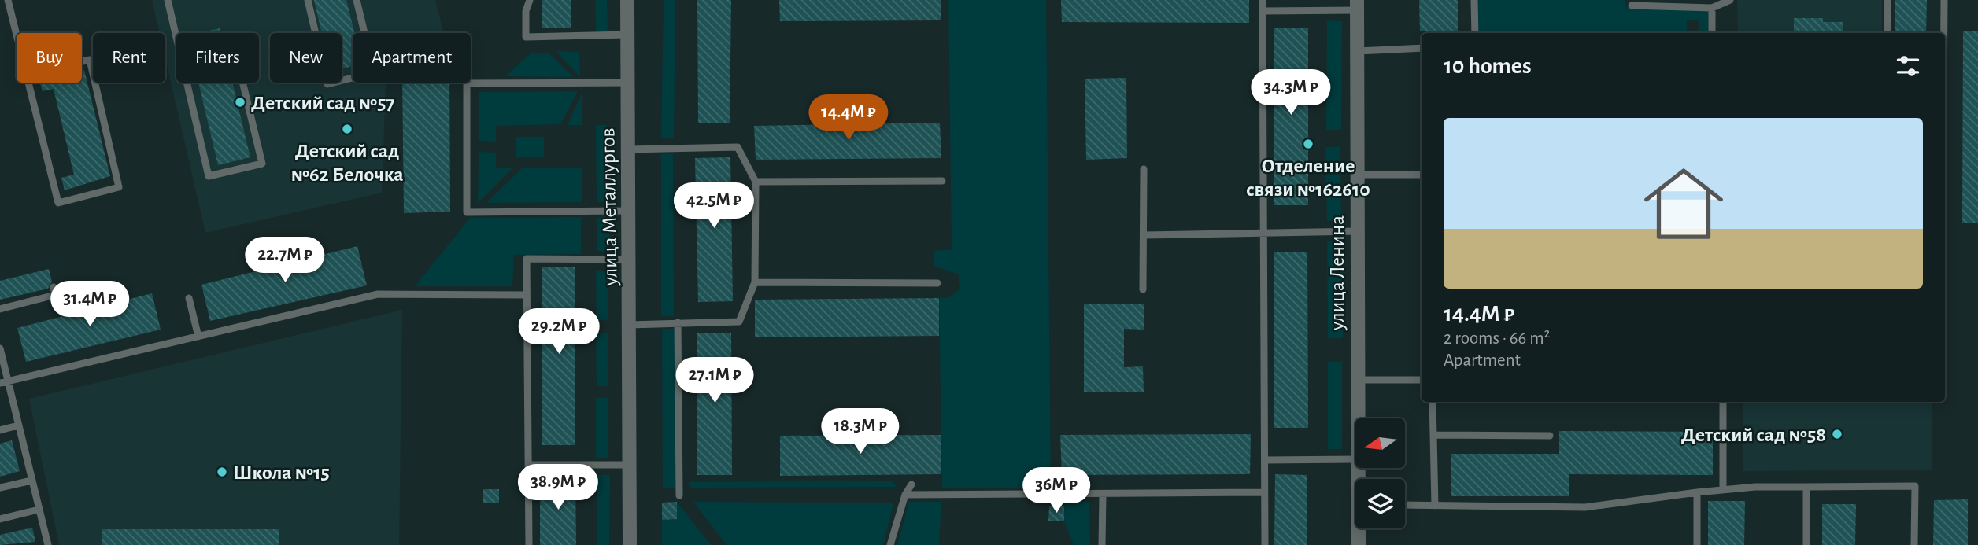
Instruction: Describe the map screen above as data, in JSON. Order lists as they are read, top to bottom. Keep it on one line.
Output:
{"streets":{"street":["улица Металлургов","улица Ленина"]},"places":["Детский сад №57","Детский сад №62 Белочка","Отделение связи №162610","Детский сад №58","Школа №15"],"north":"left","page":{"chip":["Buy","Rent","Filters","New","Apartment"],"heading":"10 homes","price":["34.3M ₽","14.4M ₽","42.5M ₽","22.7M ₽","31.4M ₽","29.2M ₽","27.1M ₽","18.3M ₽","38.9M ₽","36M ₽"],"list":[{"name":"14.4M ₽","note":"2 rooms · 66 m² · Apartment"}]}}
